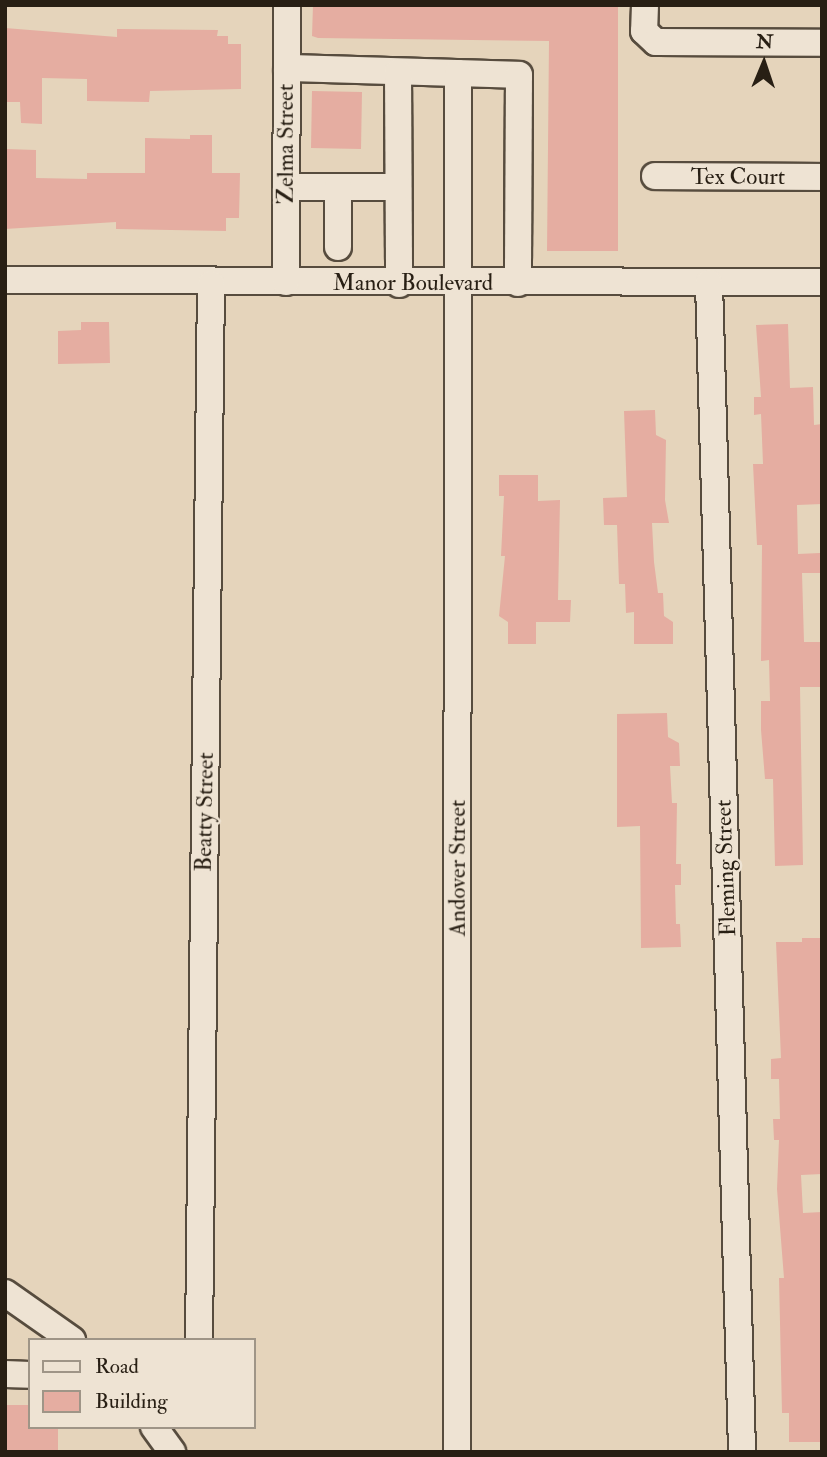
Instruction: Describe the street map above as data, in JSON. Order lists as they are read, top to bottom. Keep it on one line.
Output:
{"streets":{"street":["Zelma Street","Tex Court","Manor Boulevard","Beatty Street","Andover Street","Fleming Street"]},"crossings":[["Zelma Street","Manor Boulevard"],["Manor Boulevard","Beatty Street"],["Manor Boulevard","Andover Street"],["Manor Boulevard","Fleming Street"]],"legend":["Road","Building"],"north":"top"}
